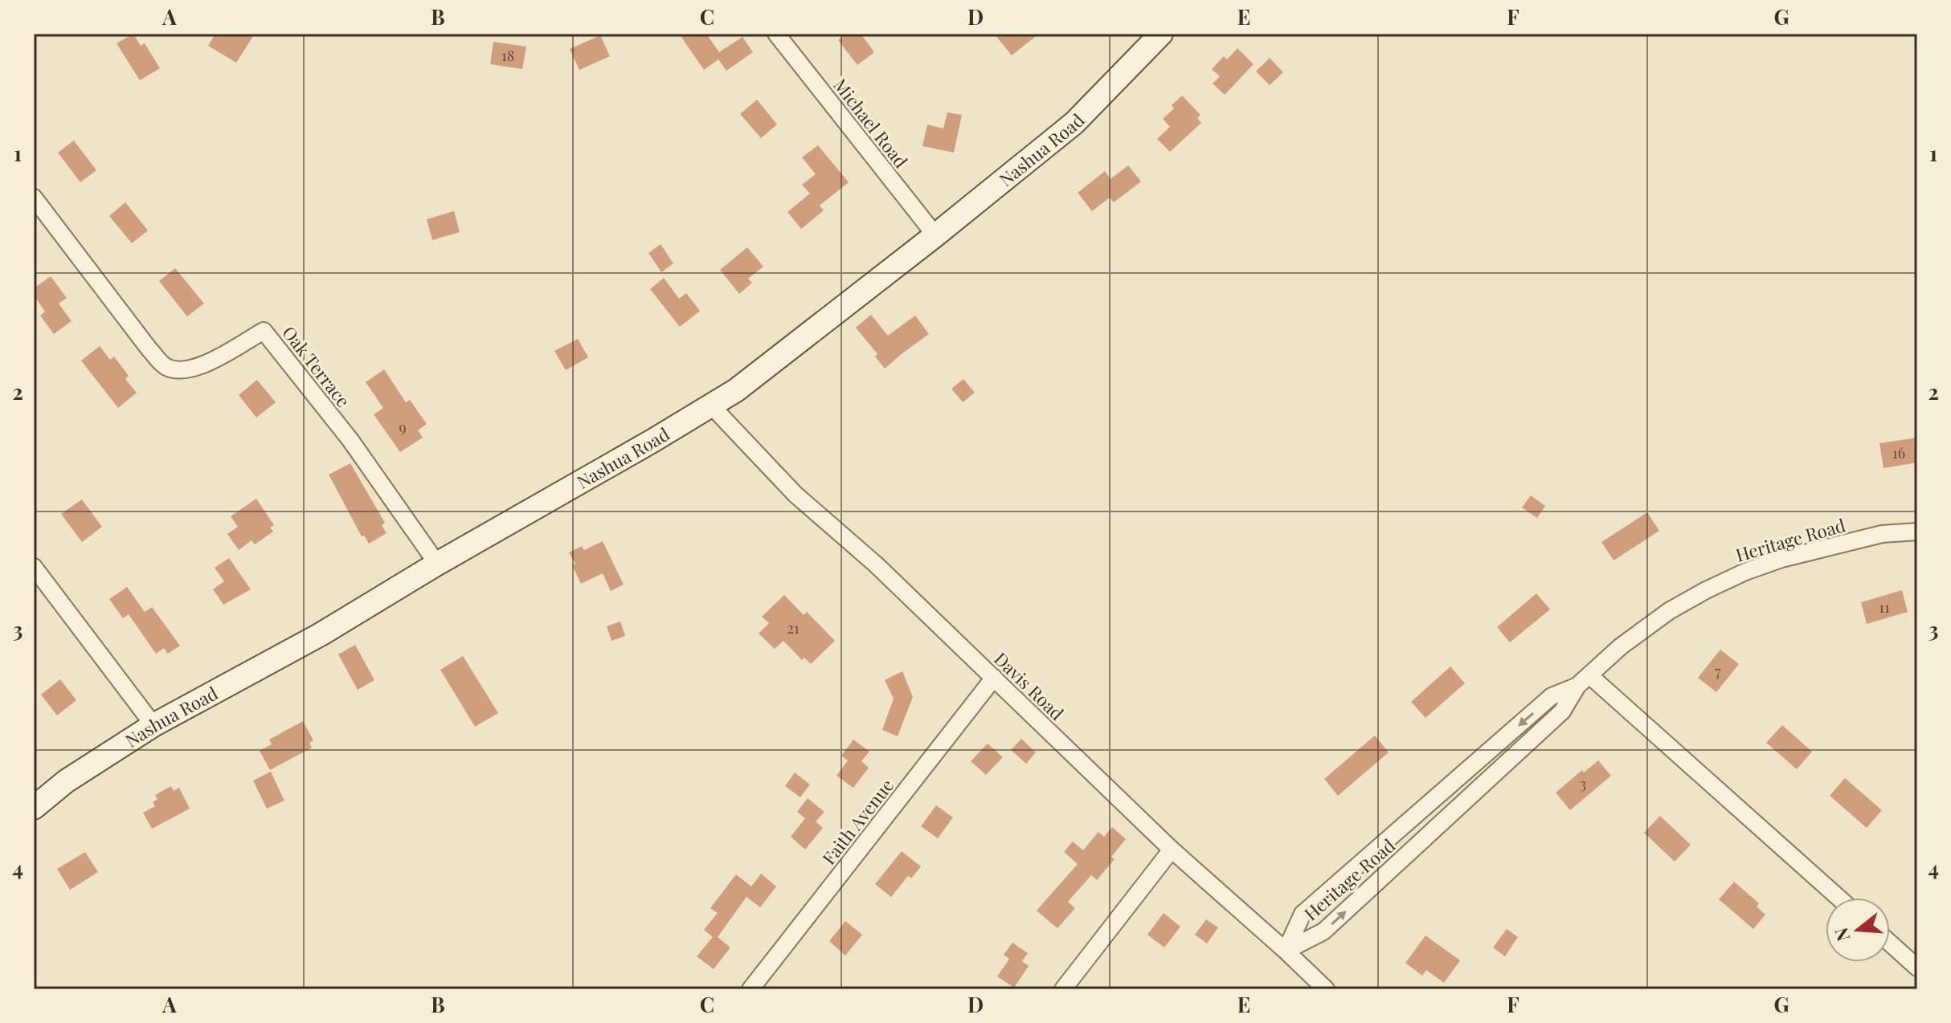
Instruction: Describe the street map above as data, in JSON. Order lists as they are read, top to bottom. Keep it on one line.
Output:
{"streets":{"main road":["Nashua Road"],"street":["Michael Road","Oak Terrace","Heritage Road","Davis Road","Faith Avenue"]},"crossings":[["Michael Road","Nashua Road"],["Nashua Road","Oak Terrace"],["Nashua Road","Davis Road"],["Heritage Road","Davis Road"],["Davis Road","Faith Avenue"]],"house_numbers":["18","9","16","11","21","7","3"],"north":"left","grid":{"columns":["A","B","C","D","E","F","G"],"rows":["1","2","3","4"]}}
